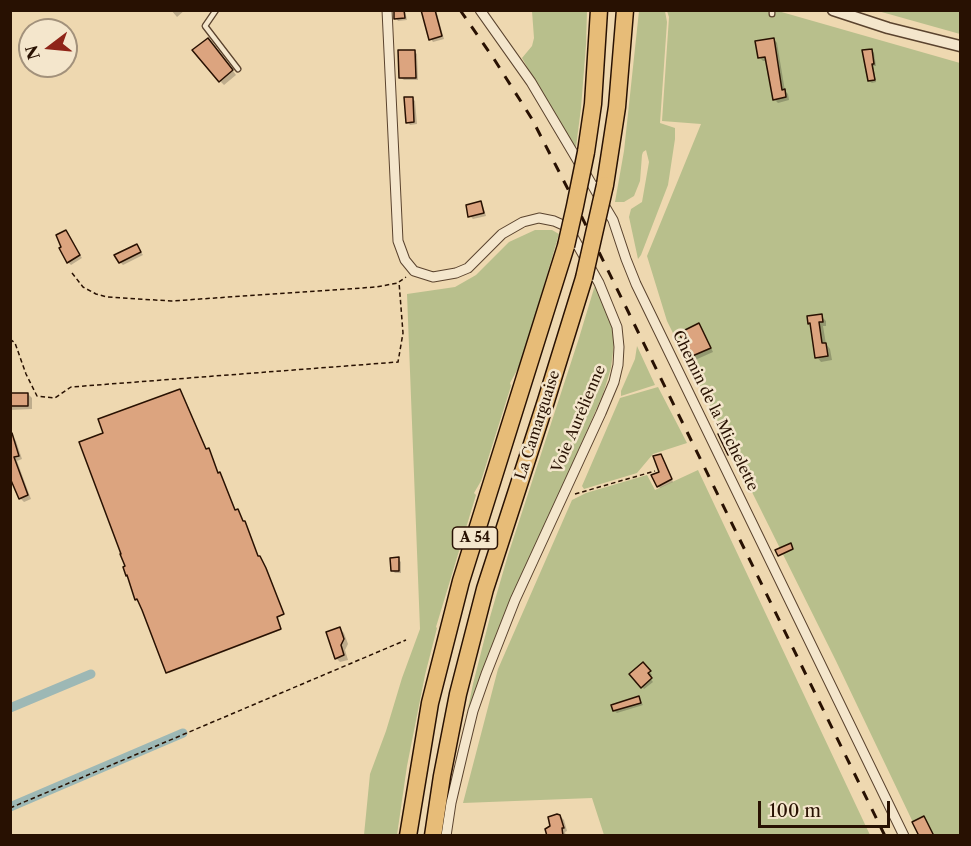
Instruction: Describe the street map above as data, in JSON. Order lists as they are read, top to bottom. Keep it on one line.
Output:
{"streets":{"highway":["La Camarguaise","A 54"],"street":["Chemin de la Michelette","Voie Aurélienne"]},"scale_bar":"100 m","north":"left"}
